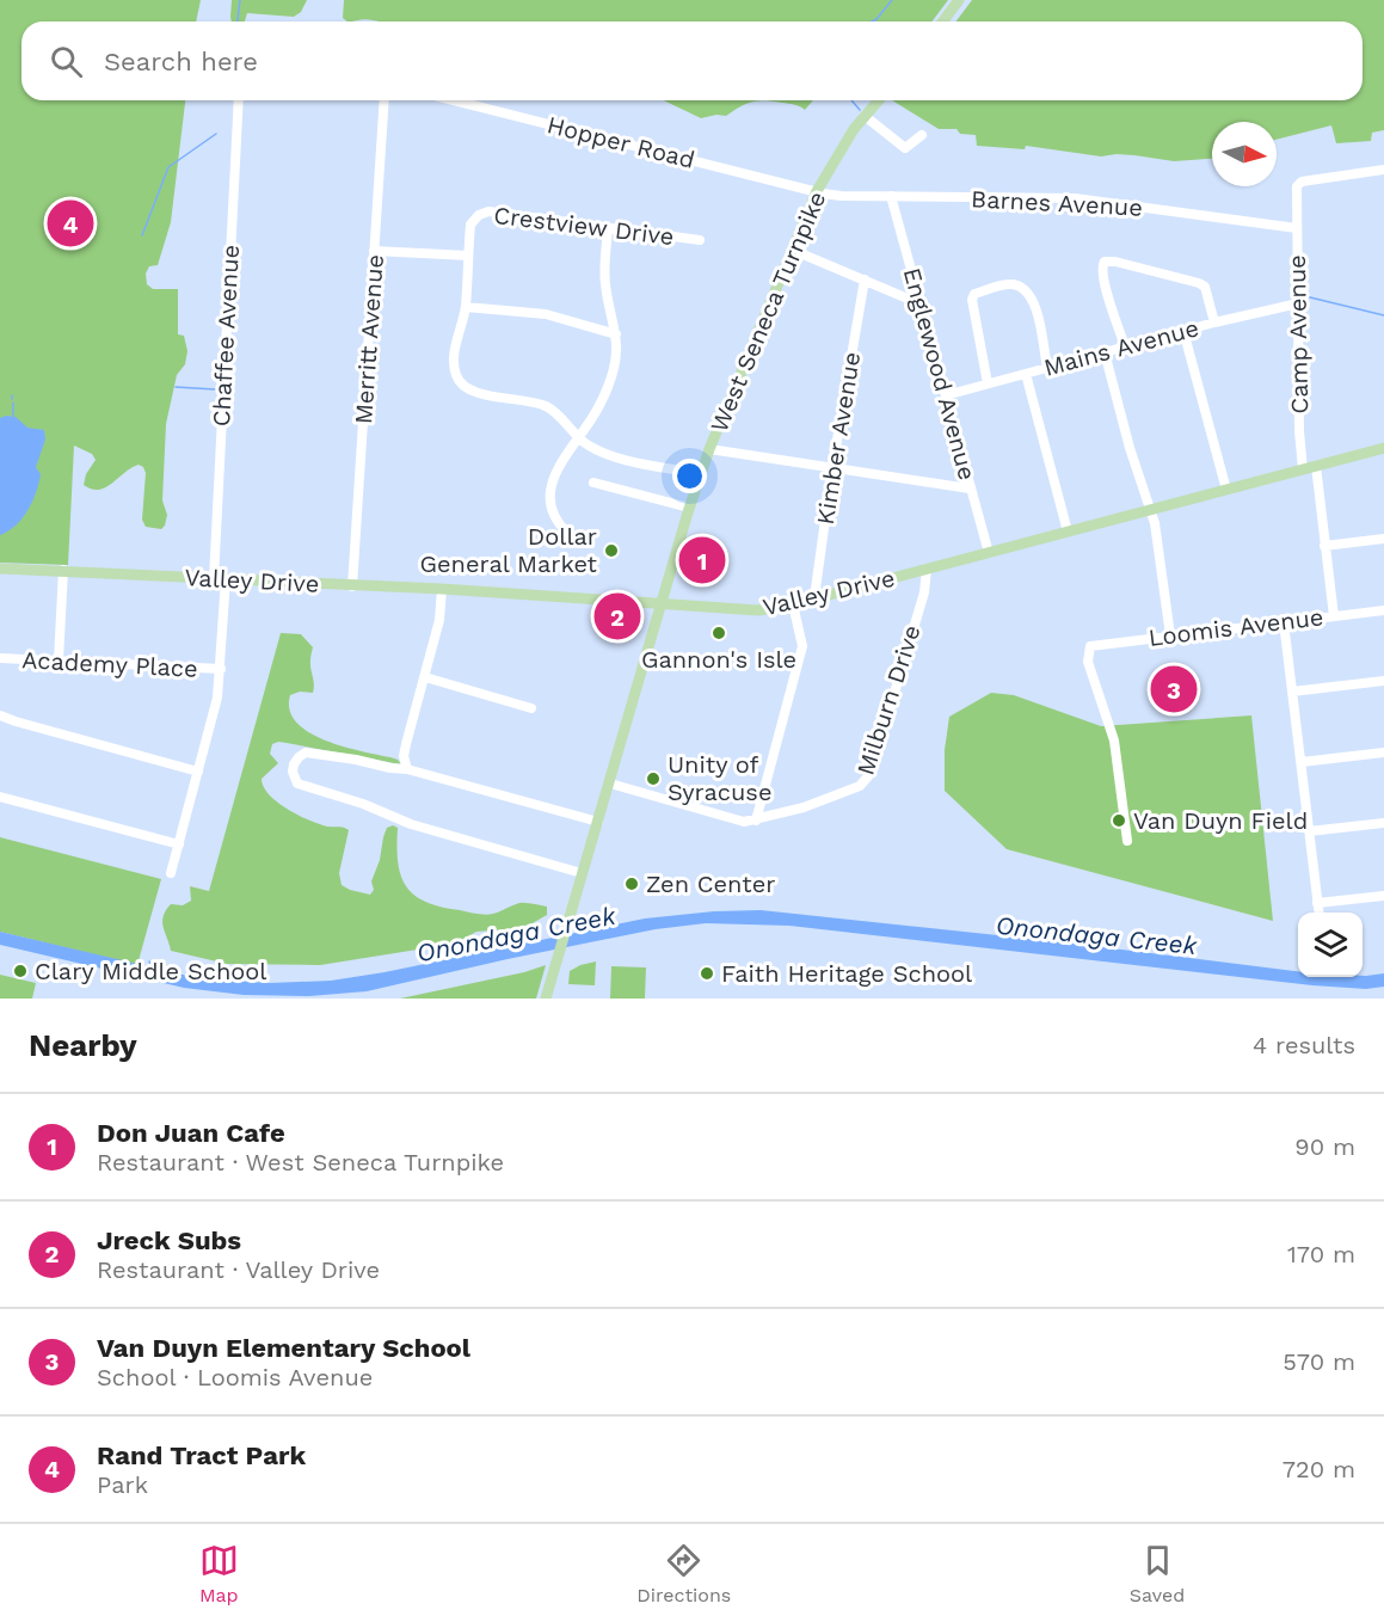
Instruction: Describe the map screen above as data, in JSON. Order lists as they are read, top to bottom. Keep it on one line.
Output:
{"streets":{"main road":["West Seneca Turnpike","Valley Drive"],"street":["Hopper Road","Barnes Avenue","Crestview Drive","Camp Avenue","Chaffee Avenue","Merritt Avenue","Mains Avenue","Englewood Avenue","Kimber Avenue","Loomis Avenue","Academy Place","Milburn Drive"]},"crossings":[["Hopper Road","Barnes Avenue"],["Hopper Road","West Seneca Turnpike"],["Barnes Avenue","West Seneca Turnpike"],["Barnes Avenue","Camp Avenue"],["Barnes Avenue","Englewood Avenue"],["West Seneca Turnpike","Valley Drive"],["West Seneca Turnpike","Milburn Drive"],["Camp Avenue","Mains Avenue"],["Camp Avenue","Valley Drive"],["Chaffee Avenue","Valley Drive"],["Chaffee Avenue","Academy Place"],["Merritt Avenue","Valley Drive"],["Mains Avenue","Englewood Avenue"],["Englewood Avenue","Valley Drive"],["Kimber Avenue","Valley Drive"],["Valley Drive","Milburn Drive"]],"water":["Onondaga Creek"],"places":["Dollar General Market","Gannon's Isle","Unity of Syracuse","Van Duyn Field","Zen Center","Clary Middle School","Faith Heritage School"],"north":"right","page":{"search":"Search here","pins":["4","1","2","3"],"heading":["Nearby","4 results"],"list":[{"mark":"1","name":"Don Juan Cafe","note":"Restaurant · West Seneca Turnpike","value":"90 m"},{"mark":"2","name":"Jreck Subs","note":"Restaurant · Valley Drive","value":"170 m"},{"mark":"3","name":"Van Duyn Elementary School","note":"School · Loomis Avenue","value":"570 m"},{"mark":"4","name":"Rand Tract Park","note":"Park","value":"720 m"}],"nav":["Map","Directions","Saved"]}}
